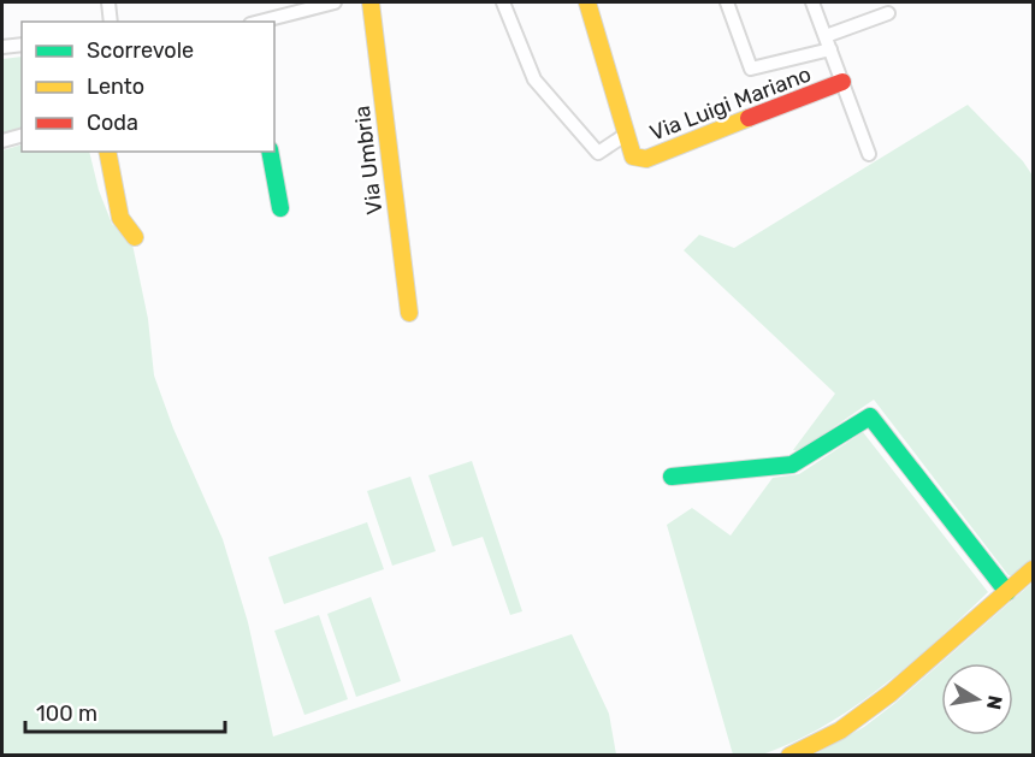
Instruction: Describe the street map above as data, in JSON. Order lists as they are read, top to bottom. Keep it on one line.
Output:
{"streets":{"street":["Via Luigi Mariano","Via Umbria"]},"legend":["Scorrevole","Lento","Coda"],"scale_bar":"100 m","north":"right"}
